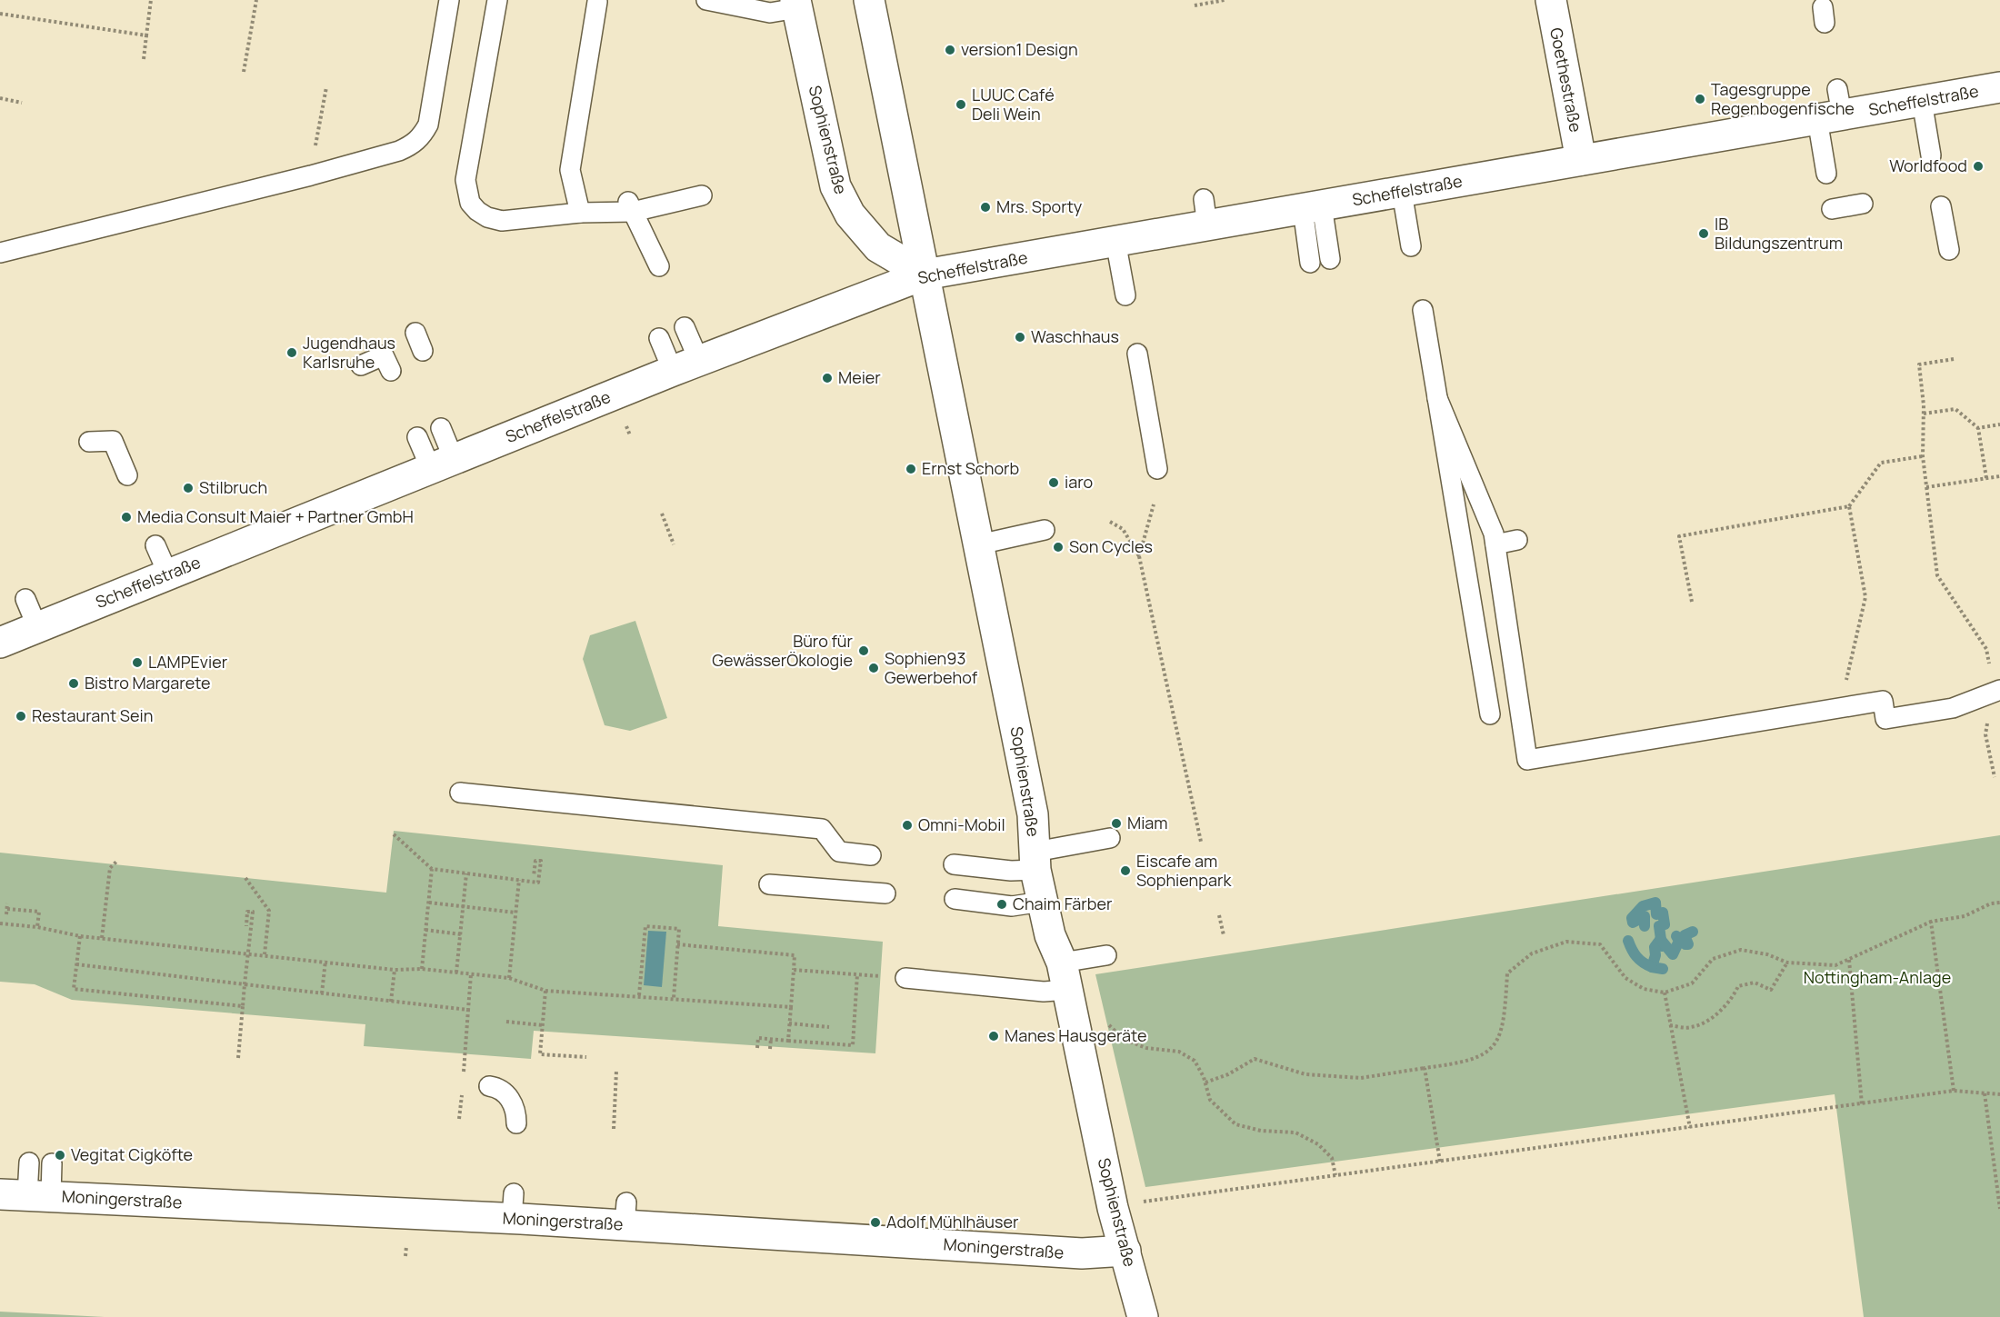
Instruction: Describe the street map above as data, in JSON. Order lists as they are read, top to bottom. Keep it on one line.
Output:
{"streets":{"street":["Goethestraße","Scheffelstraße","Sophienstraße","Moningerstraße"]},"crossings":[["Goethestraße","Scheffelstraße"],["Scheffelstraße","Sophienstraße"],["Sophienstraße","Moningerstraße"]],"parks":["Nottingham-Anlage"],"places":["version1 Design","Tagesgruppe Regenbogenfische","LUUC Café Deli Wein","Worldfood","Mrs. Sporty","IB Bildungszentrum","Waschhaus","Jugendhaus Karlsruhe","Meier","Ernst Schorb","iaro","Stilbruch","Media Consult Maier + Partner GmbH","Son Cycles","Büro für GewässerÖkologie","LAMPEvier","Sophien93 Gewerbehof","Bistro Margarete","Restaurant Sein","Miam","Omni-Mobil","Eiscafe am Sophienpark","Chaim Färber","Manes Hausgeräte","Vegitat Cigköfte","Adolf Mühlhäuser"]}
